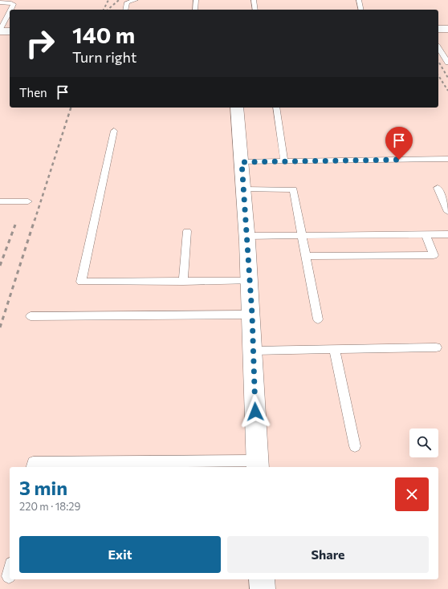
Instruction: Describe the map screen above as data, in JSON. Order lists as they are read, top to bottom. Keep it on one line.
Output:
{"page":{"turn":["140 m","Turn right"],"then":"Then","heading":["3 min","220 m · 18:29"],"buttons":["Exit","Share"]}}
